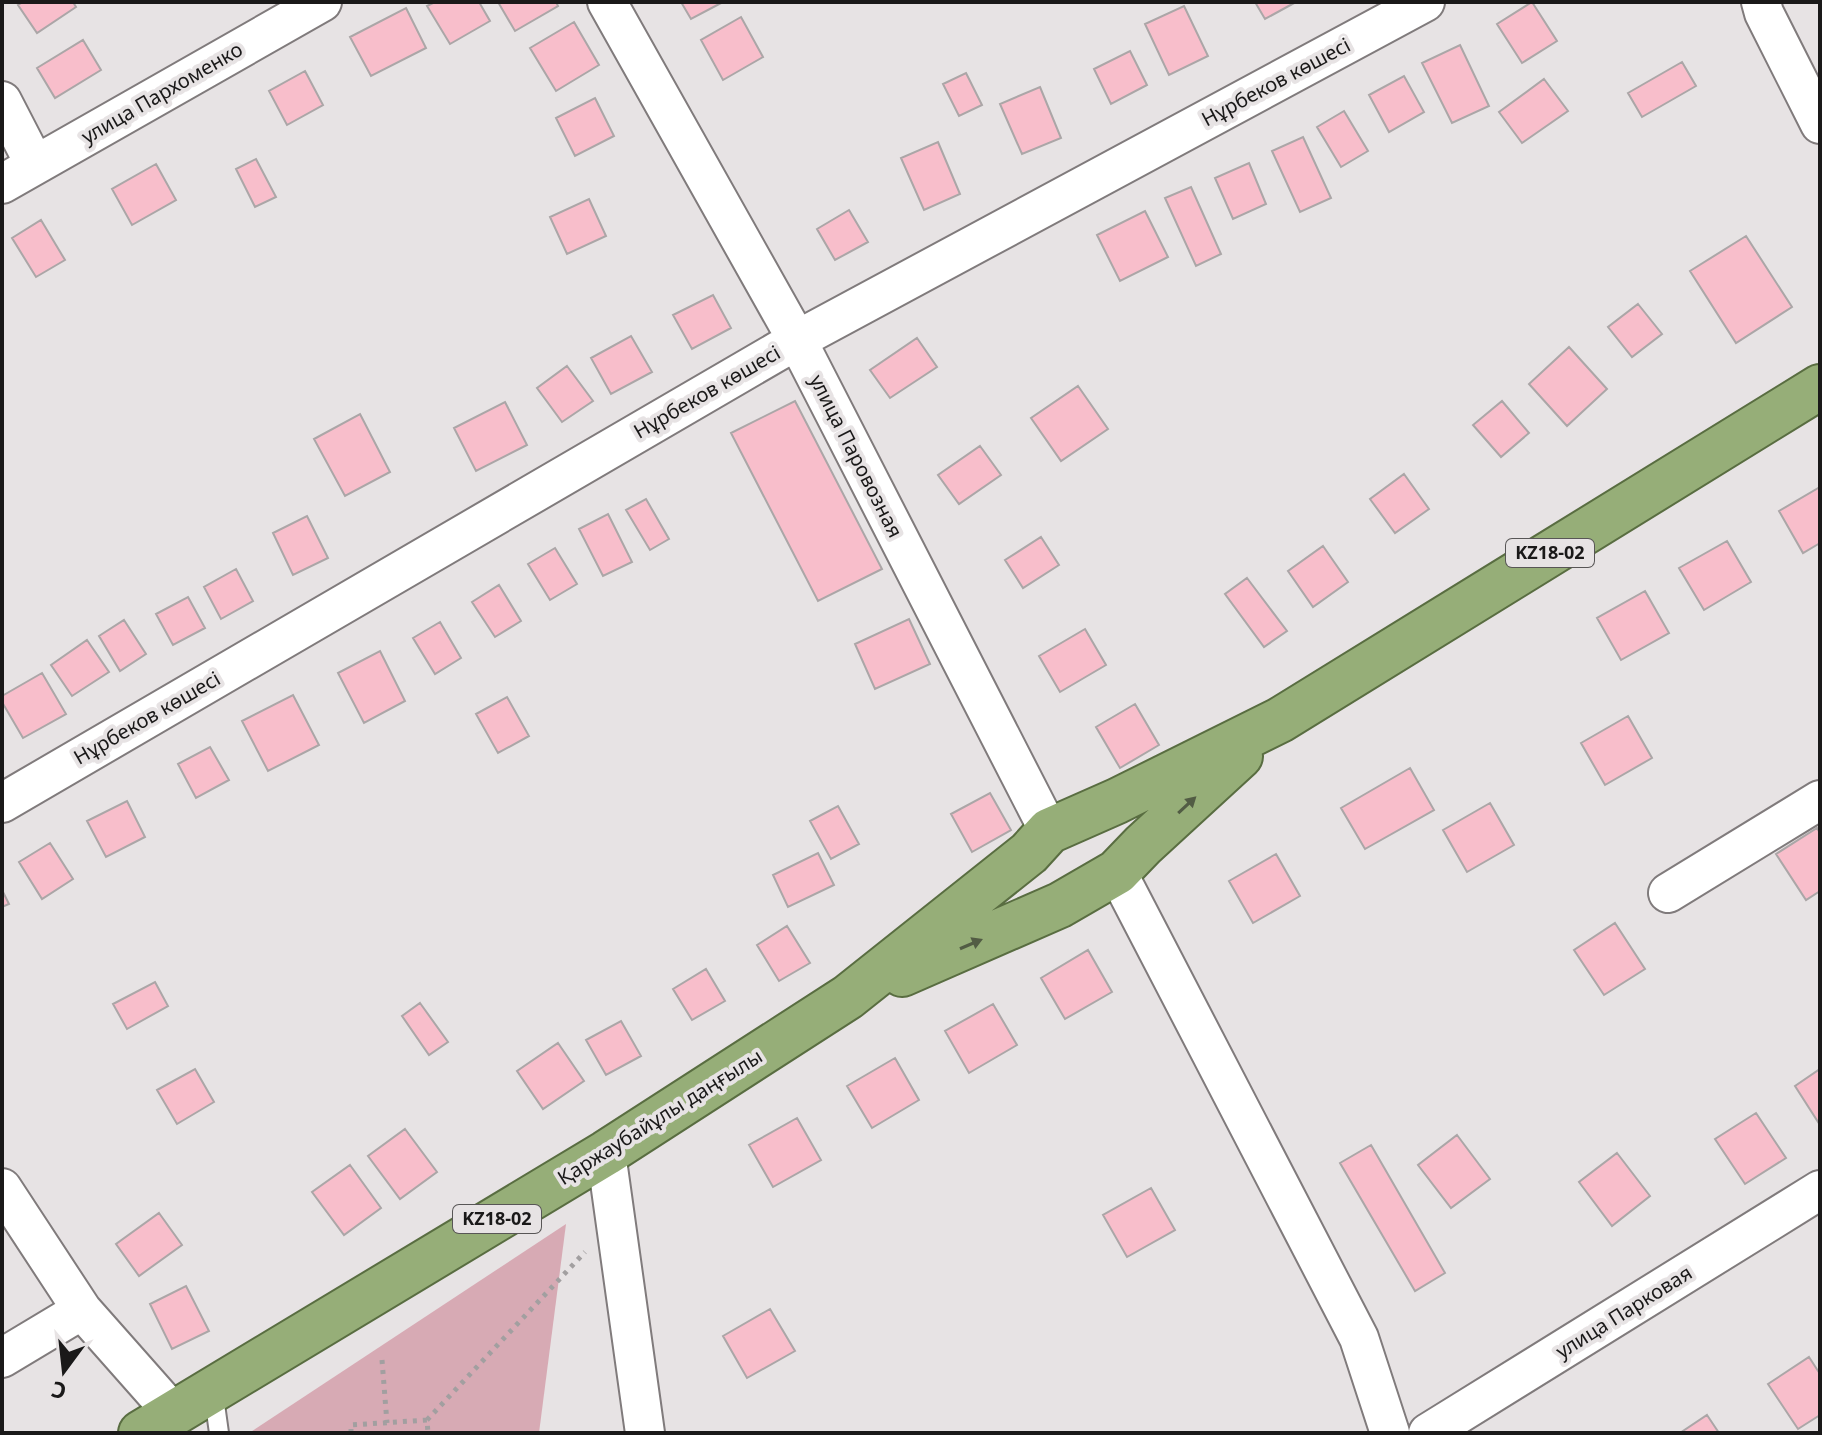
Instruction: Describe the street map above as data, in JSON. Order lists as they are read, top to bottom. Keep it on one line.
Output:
{"streets":{"highway":["KZ18-02","Қаржаубайұлы даңғылы"],"street":["Нұрбеков көшесі","улица Пархоменко","улица Паровозная","улица Парковая"]},"crossings":[["Нұрбеков көшесі","улица Паровозная"],["улица Паровозная","Қаржаубайұлы даңғылы"]],"north":"bottom"}
